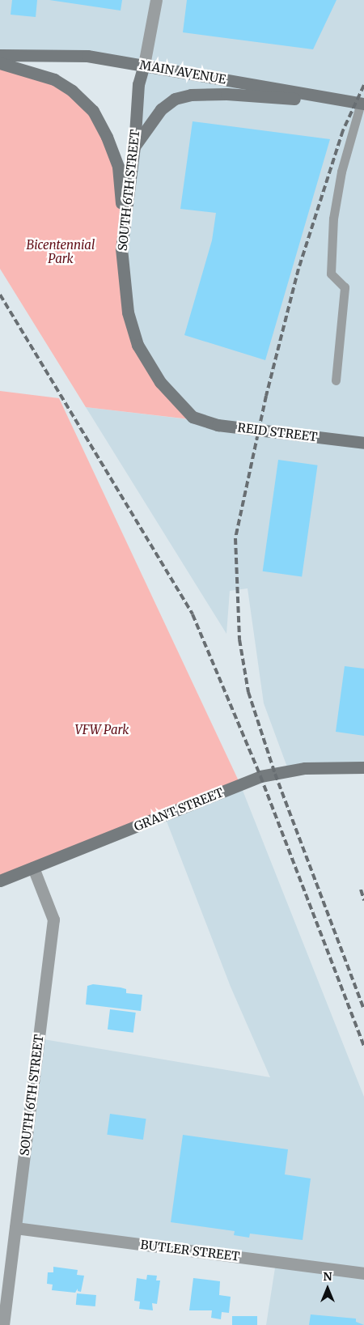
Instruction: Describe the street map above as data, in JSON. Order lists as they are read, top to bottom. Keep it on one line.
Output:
{"streets":{"main road":["MAIN AVENUE","SOUTH 6TH STREET","REID STREET","GRANT STREET"],"street":["BUTLER STREET"]},"crossings":[["MAIN AVENUE","SOUTH 6TH STREET"],["SOUTH 6TH STREET","REID STREET"],["SOUTH 6TH STREET","GRANT STREET"],["SOUTH 6TH STREET","BUTLER STREET"]],"parks":["Bicentennial Park","VFW Park"],"north":"top"}
